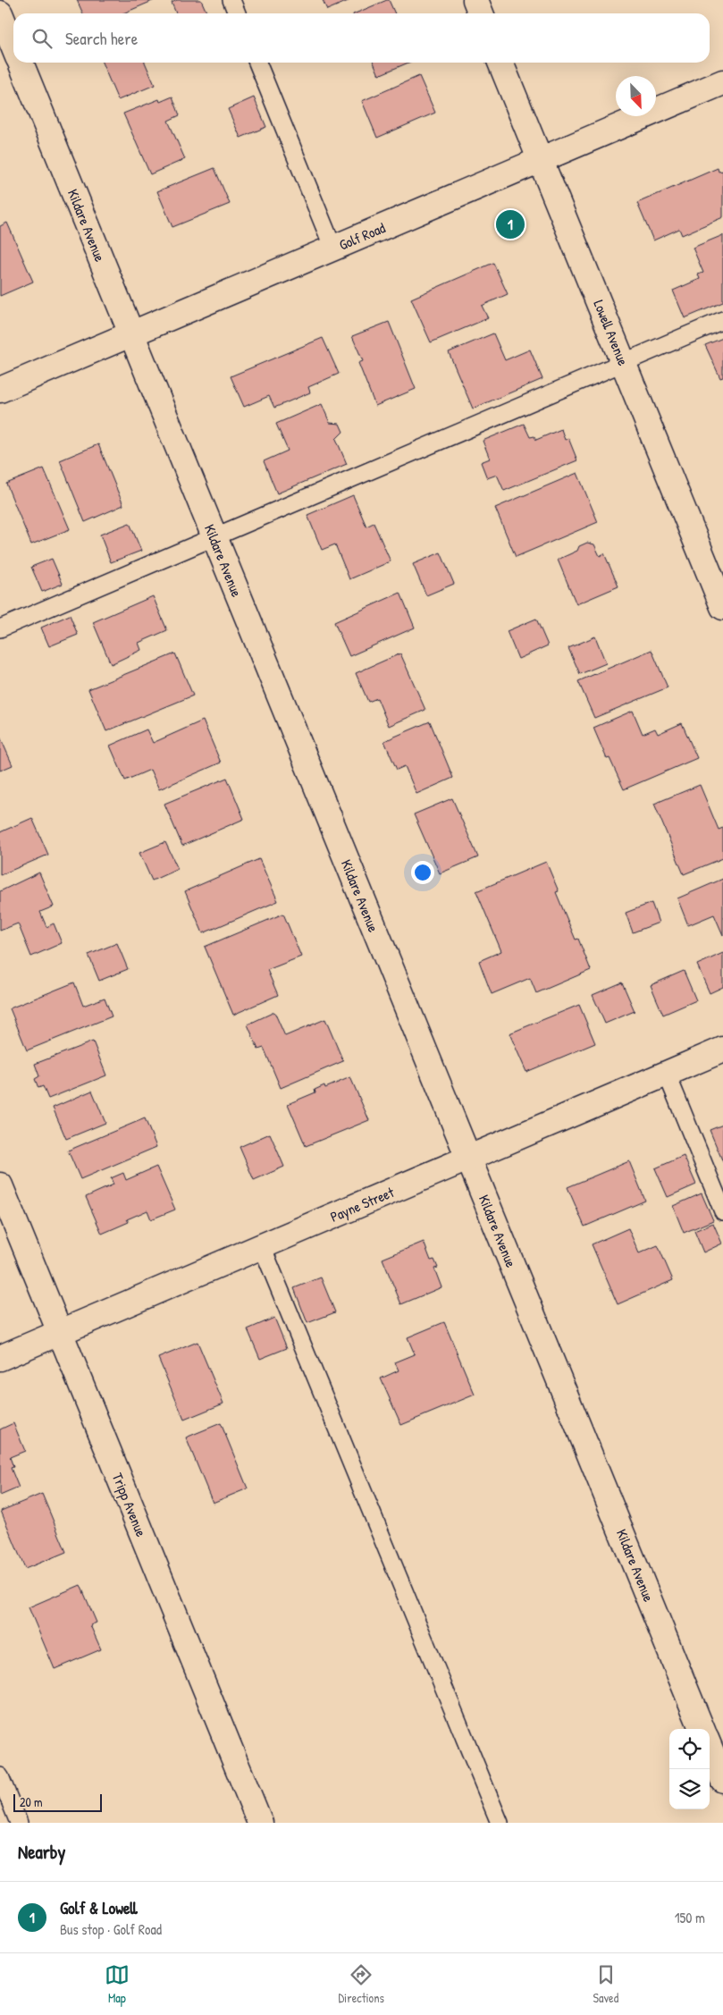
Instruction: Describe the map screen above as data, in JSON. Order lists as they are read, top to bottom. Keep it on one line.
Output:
{"streets":{"street":["Kildare Avenue","Golf Road","Lowell Avenue","Payne Street","Tripp Avenue"]},"crossings":[["Kildare Avenue","Golf Road"],["Kildare Avenue","Payne Street"],["Golf Road","Lowell Avenue"],["Payne Street","Tripp Avenue"]],"scale_bar":"20 m","north":"bottom right","page":{"search":"Search here","pins":"1","scale":"20 m","heading":"Nearby","list":[{"mark":"1","name":"Golf & Lowell","note":"Bus stop · Golf Road","value":"150 m"}],"nav":["Map","Directions","Saved"]}}
